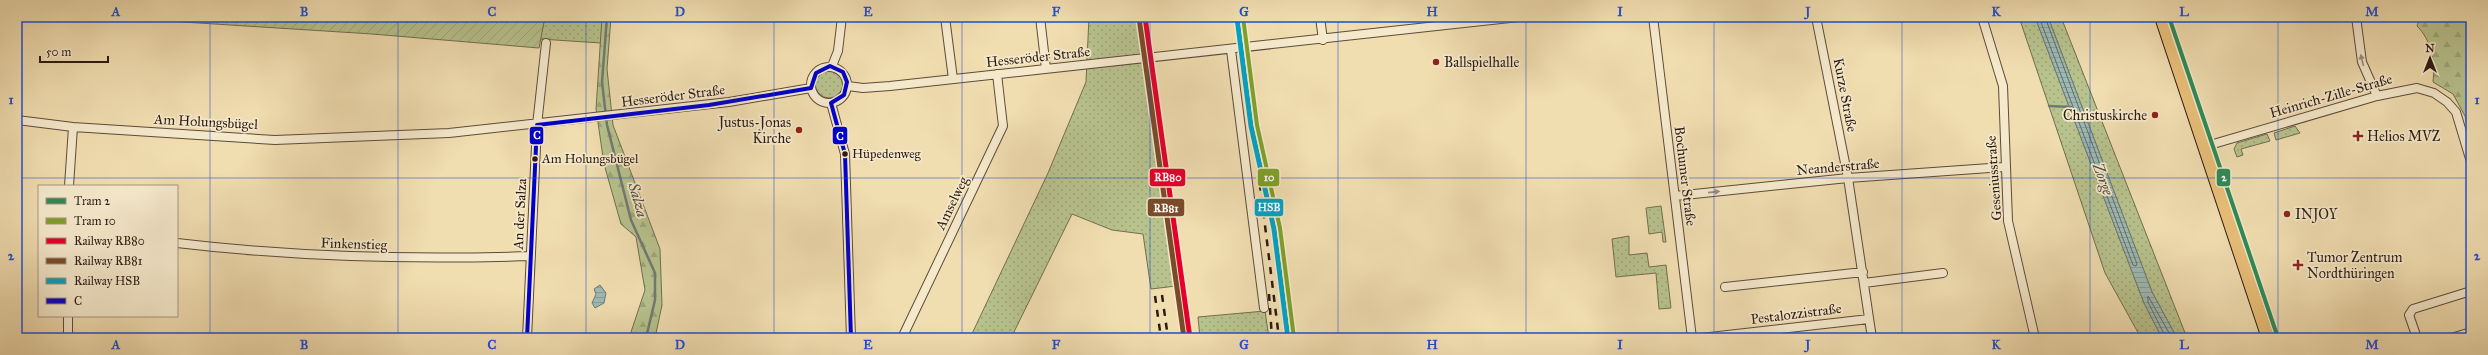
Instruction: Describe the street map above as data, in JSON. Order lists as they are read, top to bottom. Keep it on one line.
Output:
{"streets":{"street":["Hesseröder Straße","Kurze Straße","Heinrich-Zille-Straße","Am Holungsbügel","Neanderstraße","Bochumer Straße","Geseniusstraße","Amselweg","An der Salza","Finkenstieg","Pestalozzistraße"]},"crossings":[["Hesseröder Straße","Am Holungsbügel"],["Hesseröder Straße","Amselweg"],["Hesseröder Straße","An der Salza"],["Kurze Straße","Neanderstraße"],["Am Holungsbügel","An der Salza"],["Neanderstraße","Bochumer Straße"],["Neanderstraße","Geseniusstraße"],["An der Salza","Finkenstieg"]],"one_way":["Neanderstraße"],"water":["Zorge","Salza"],"places":{"other":["Ballspielhalle","Christuskirche","Justus-Jonas Kirche","Hüpedenweg","Am Holungsbügel","INJOY"],"health":["Helios MVZ","Tumor Zentrum Nordthüringen"]},"lines":["tram line 2","tram line 10","rail line RB80","rail line RB81","rail line HSB","transit line C"],"legend":["Tram 2","Tram 10","Railway RB80","Railway RB81","Railway HSB","C"],"scale_bar":"50 m","north":"top","grid":{"columns":["A","B","C","D","E","F","G","H","I","J","K","L","M"],"rows":["1","2"]}}
